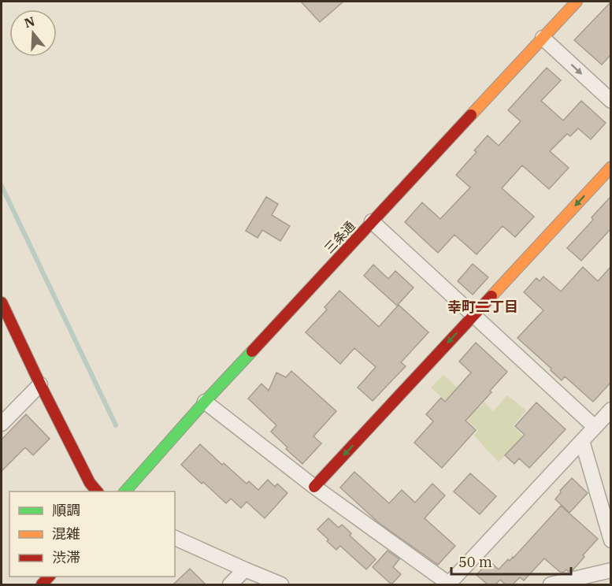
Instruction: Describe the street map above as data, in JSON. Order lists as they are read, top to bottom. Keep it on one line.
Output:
{"streets":{"street":["三条通"]},"districts":["幸町二丁目"],"legend":["順調","混雑","渋滞"],"scale_bar":"50 m","north":"top"}
